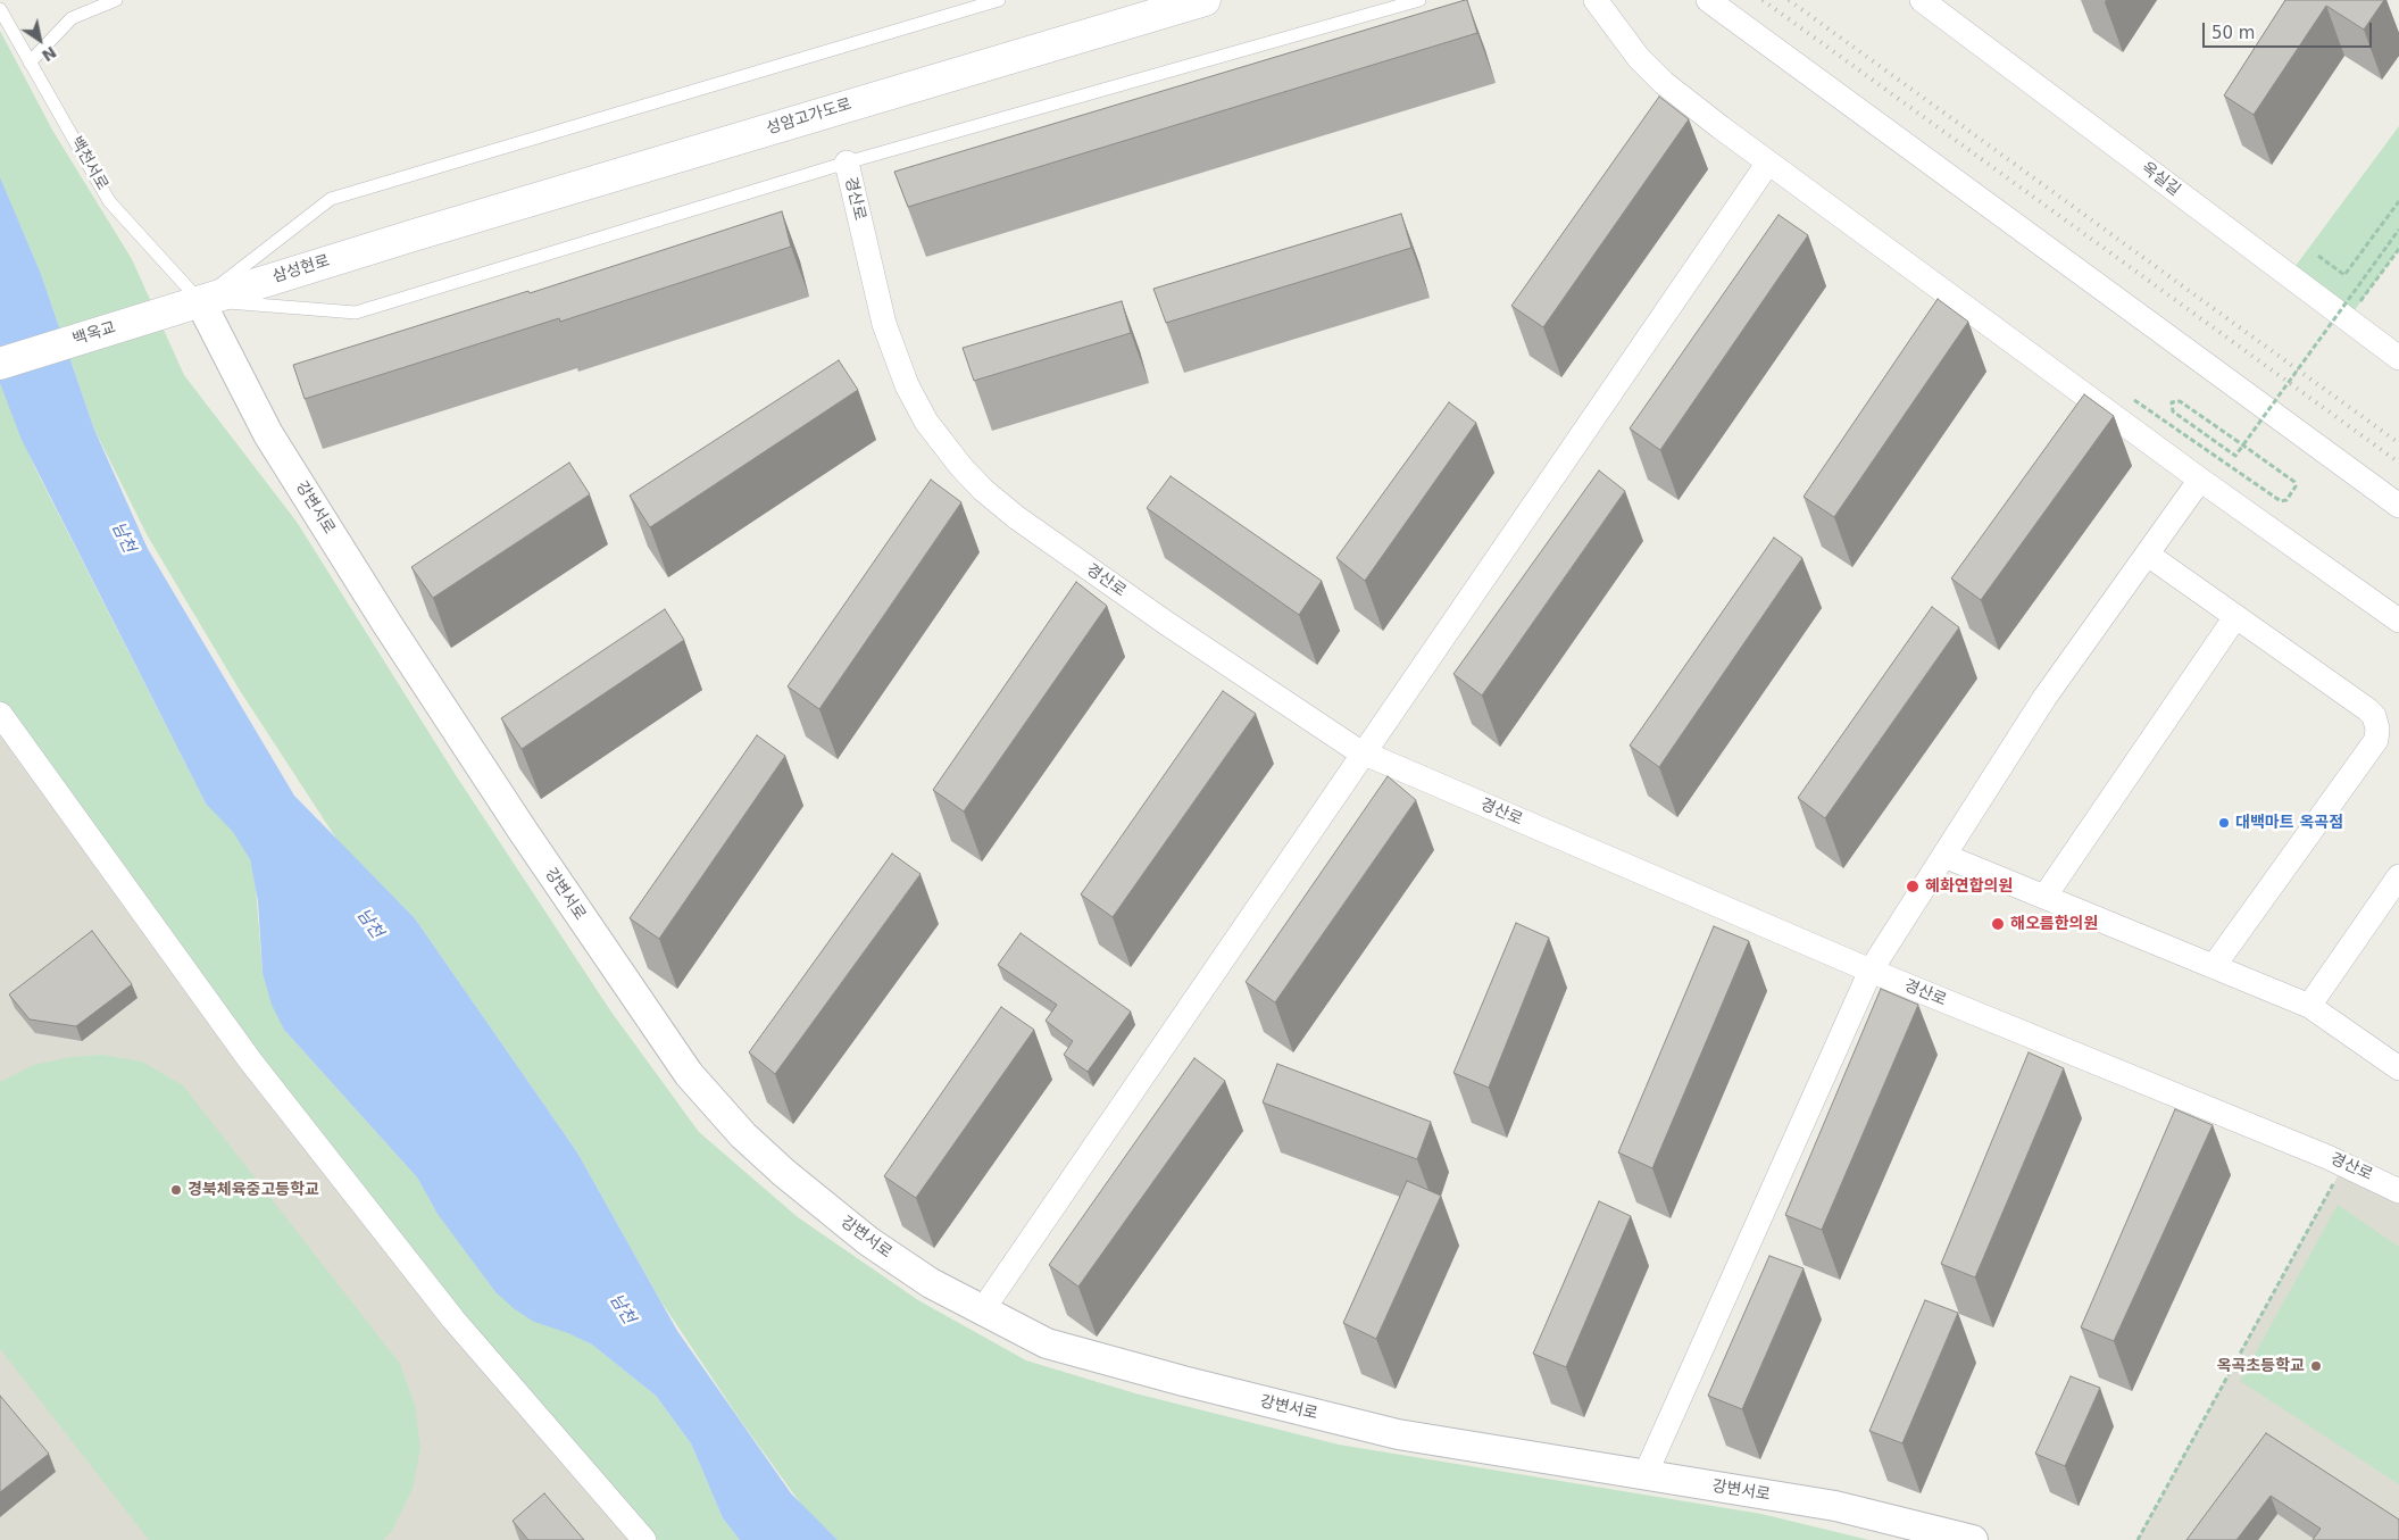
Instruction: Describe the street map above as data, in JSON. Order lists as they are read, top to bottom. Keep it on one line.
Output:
{"streets":{"main road":["성암고가도로","삼성현로","백옥교"],"street":["옥실길","경산로","강변서로"],"lane":["백천서로"]},"crossings":[["성암고가도로","삼성현로"],["백천서로","삼성현로"],["백천서로","백옥교"],["백천서로","강변서로"],["삼성현로","백옥교"],["삼성현로","강변서로"],["백옥교","강변서로"]],"water":["남천"],"places":["대백마트 옥곡점","혜화연합의원","해오름한의원","경북체육중고등학교","옥곡초등학교"],"scale_bar":"50 m","north":"bottom right"}
